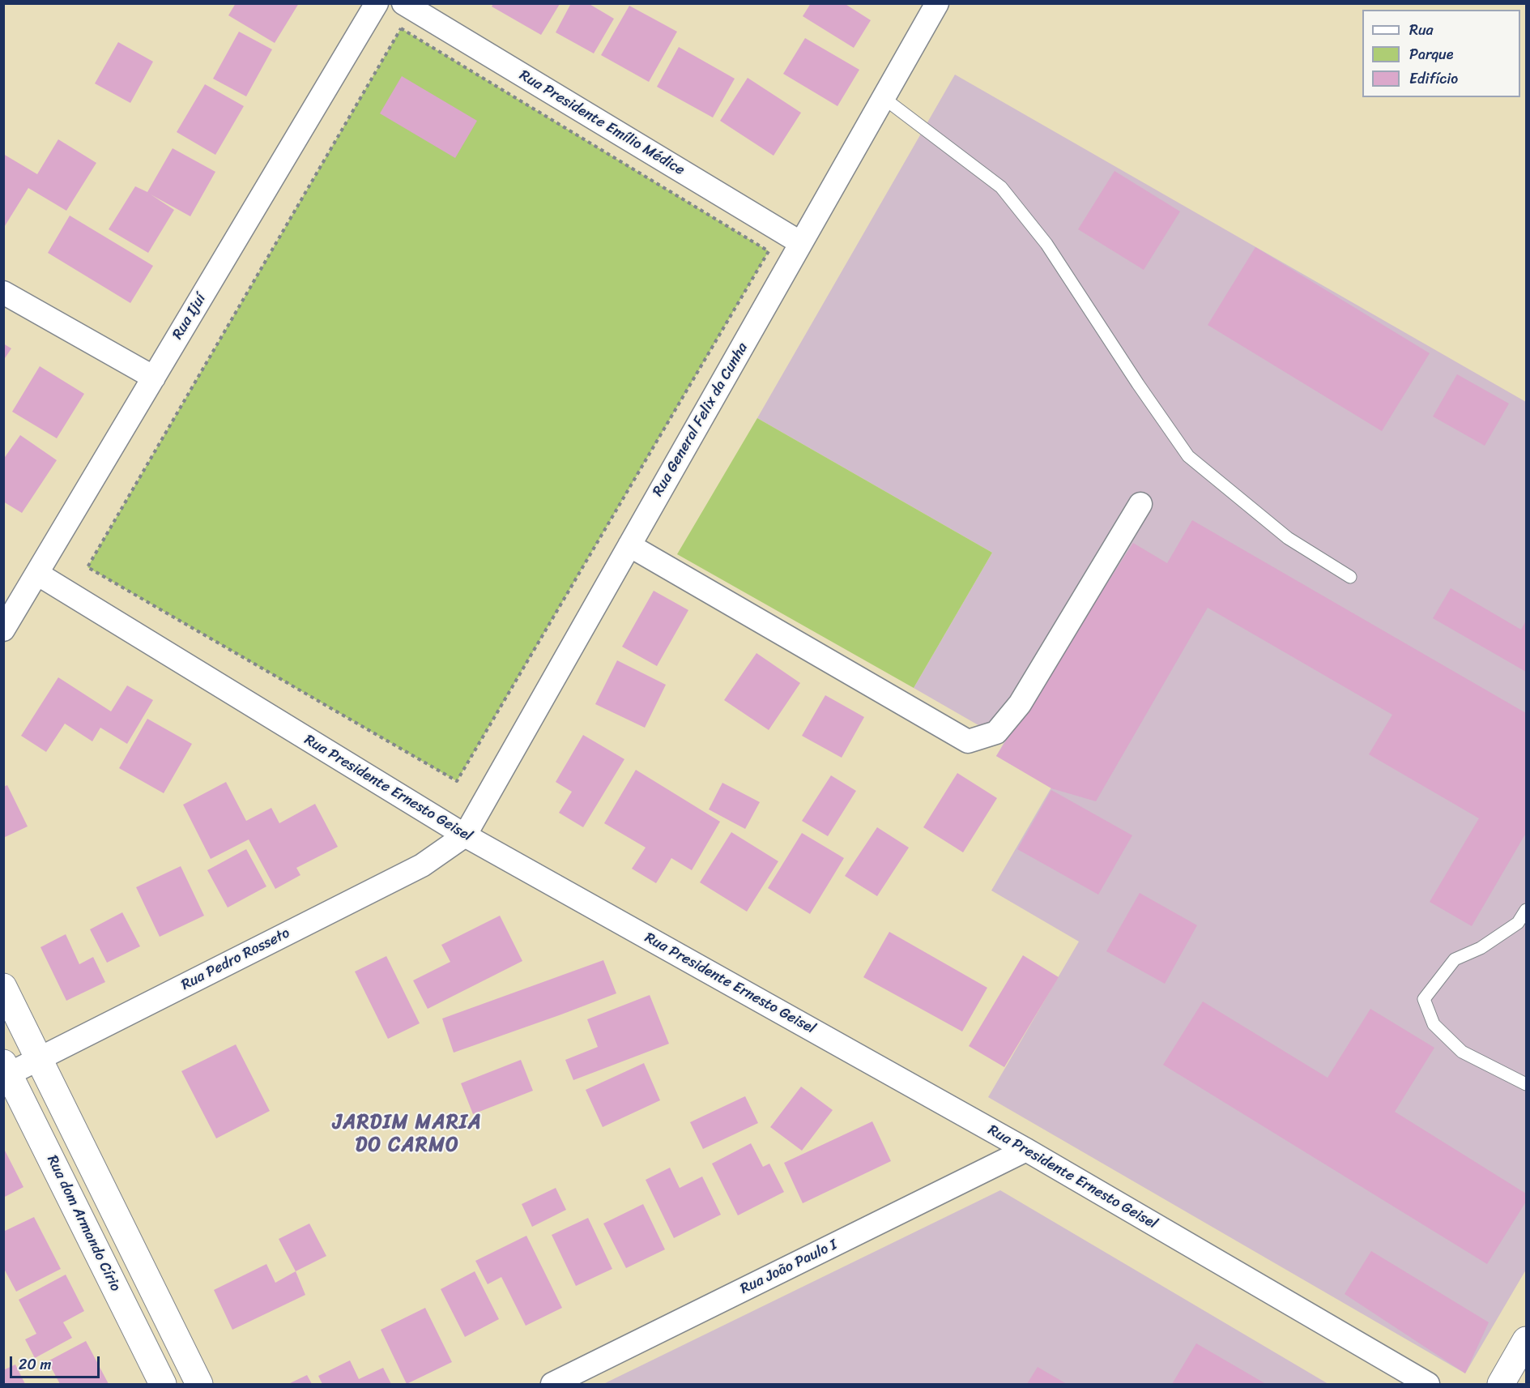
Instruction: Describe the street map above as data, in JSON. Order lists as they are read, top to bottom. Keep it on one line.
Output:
{"streets":{"street":["Rua Presidente Emílio Médice","Rua Ijuí","Rua General Felix da Cunha","Rua Presidente Ernesto Geisel","Rua Pedro Rosseto","Rua dom Armando Círio","Rua João Paulo I"]},"crossings":[["Rua Presidente Emílio Médice","Rua General Felix da Cunha"],["Rua Ijuí","Rua Presidente Ernesto Geisel"],["Rua General Felix da Cunha","Rua Presidente Ernesto Geisel"],["Rua General Felix da Cunha","Rua Pedro Rosseto"],["Rua Presidente Ernesto Geisel","Rua Pedro Rosseto"],["Rua Presidente Ernesto Geisel","Rua João Paulo I"],["Rua Pedro Rosseto","Rua dom Armando Círio"]],"districts":["JARDIM MARIA DO CARMO"],"legend":["Rua","Parque","Edifício"],"scale_bar":"20 m"}
